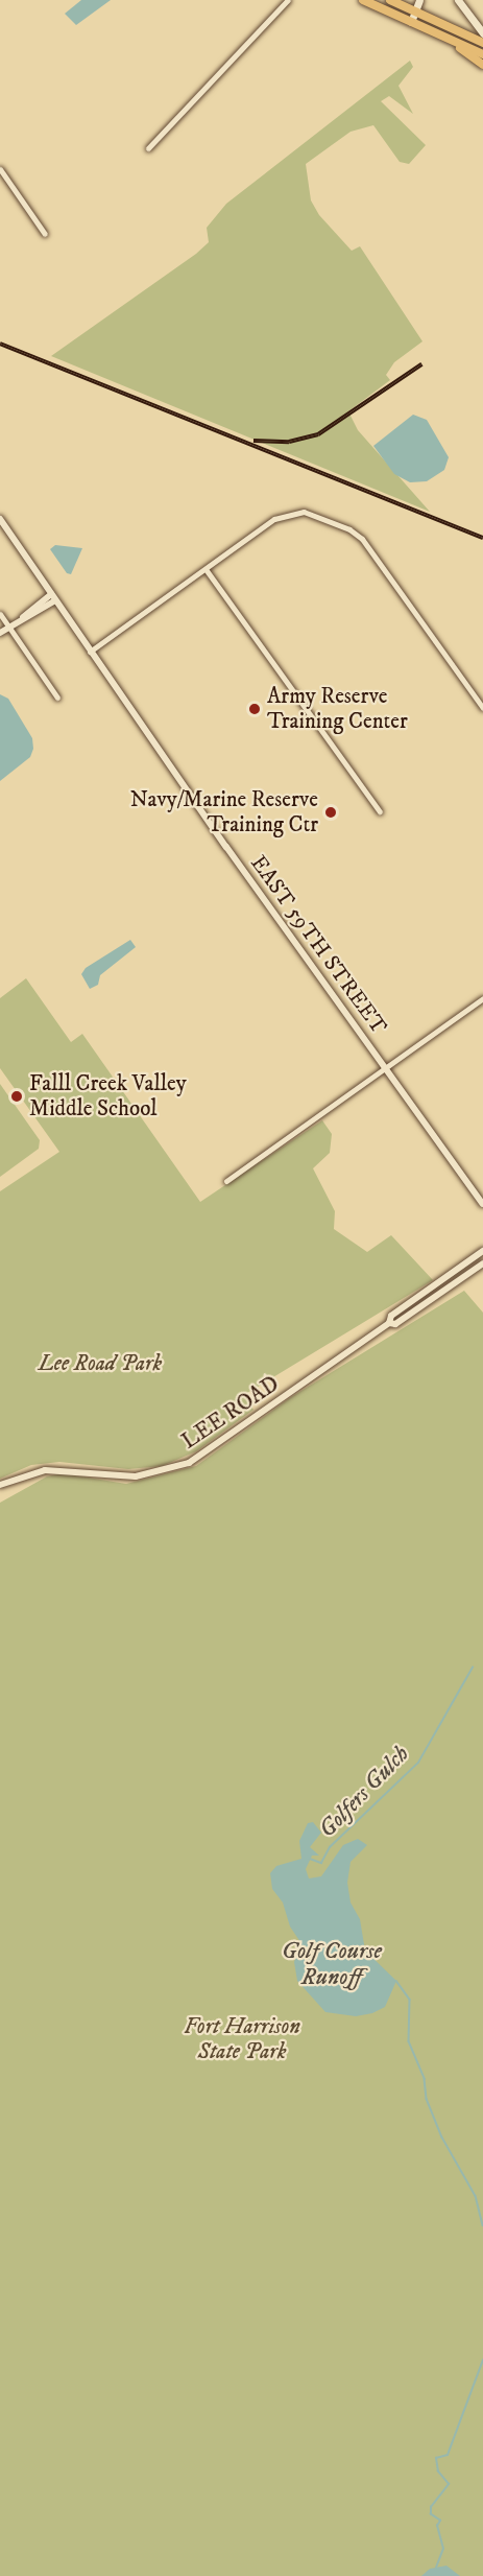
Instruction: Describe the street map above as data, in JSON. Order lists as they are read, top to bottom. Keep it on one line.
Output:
{"streets":{"street":["EAST 59TH STREET","LEE ROAD"]},"water":["Golfers Gulch","Golf Course Runoff"],"parks":["Lee Road Park","Fort Harrison State Park"],"places":["Army Reserve Training Center","Navy/Marine Reserve Training Ctr","Falll Creek Valley Middle School"]}
